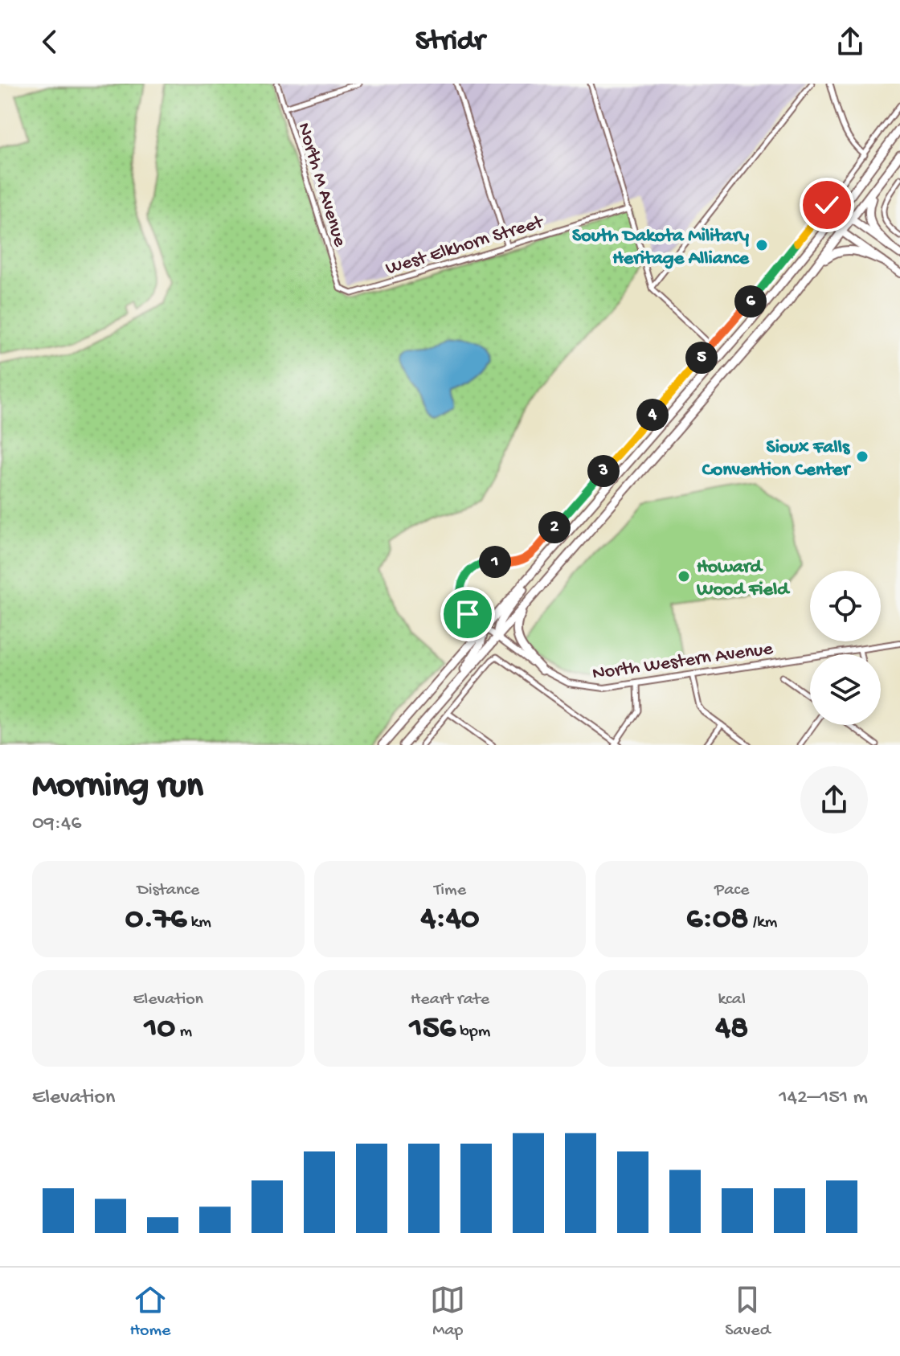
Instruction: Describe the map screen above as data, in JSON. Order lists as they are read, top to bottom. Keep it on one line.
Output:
{"streets":{"street":["North M Avenue","West Elkhorn Street","North Western Avenue"]},"crossings":[["North M Avenue","West Elkhorn Street"]],"places":["South Dakota Military Heritage Alliance","Sioux Falls Convention Center","Howard Wood Field"],"page":{"header":"Stridr","pins":["6","5","4","3","2","1"],"heading":["Morning run","09:46"],"stats":[["Distance","0.76 km"],["Time","4:40"],["Pace","6:08 /km"],["Elevation","10 m"],["Heart rate","156 bpm"],["kcal","48"]],"chart":["Elevation","142–151 m"],"tabs":["Home","Map","Saved"]}}
